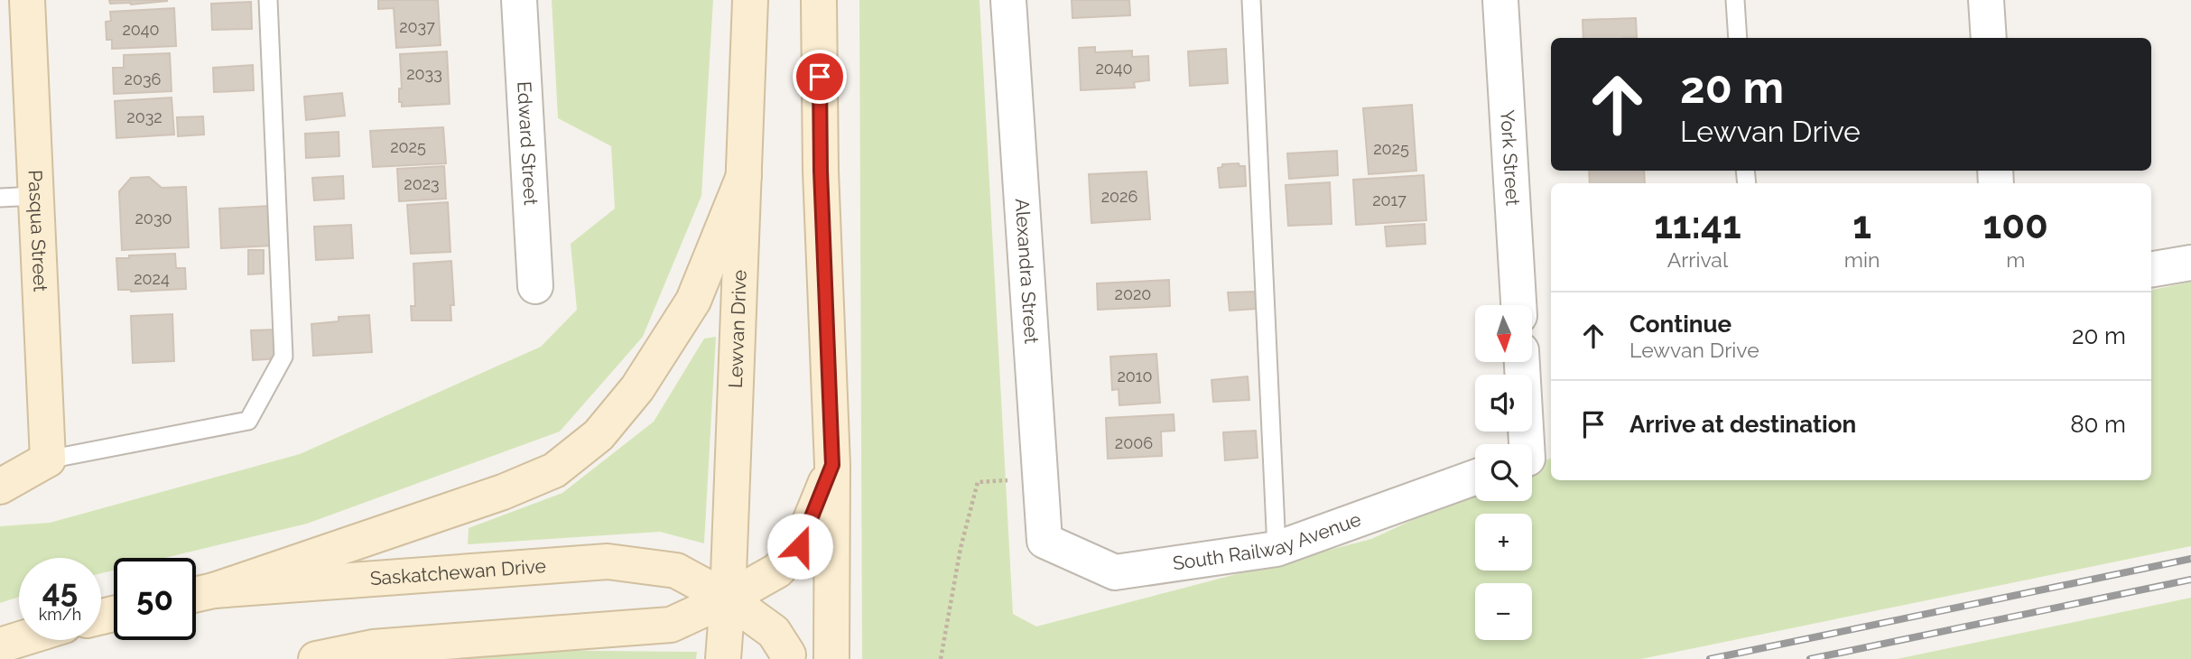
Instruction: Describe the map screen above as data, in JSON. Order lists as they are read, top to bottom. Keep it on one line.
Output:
{"streets":{"main road":["Pasqua Street","Lewvan Drive","Saskatchewan Drive"],"street":["Edward Street","York Street","Alexandra Street","South Railway Avenue"]},"crossings":[["Alexandra Street","South Railway Avenue"],["Lewvan Drive","Saskatchewan Drive"]],"house_numbers":["2037","2040","2040","2033","2036","2032","2025","2025","2023","2026","2017","2030","2024","2020","2010","2006"],"north":"bottom","page":{"turn":["20 m","Lewvan Drive"],"eta":["11:41","Arrival","1","min","100","m"],"list":[{"name":"Continue","note":"Lewvan Drive","value":"20 m"},{"name":"Arrive at destination","value":"80 m"}],"map_buttons":["+","−"],"speed":"45 km/h","limit":"50"}}
